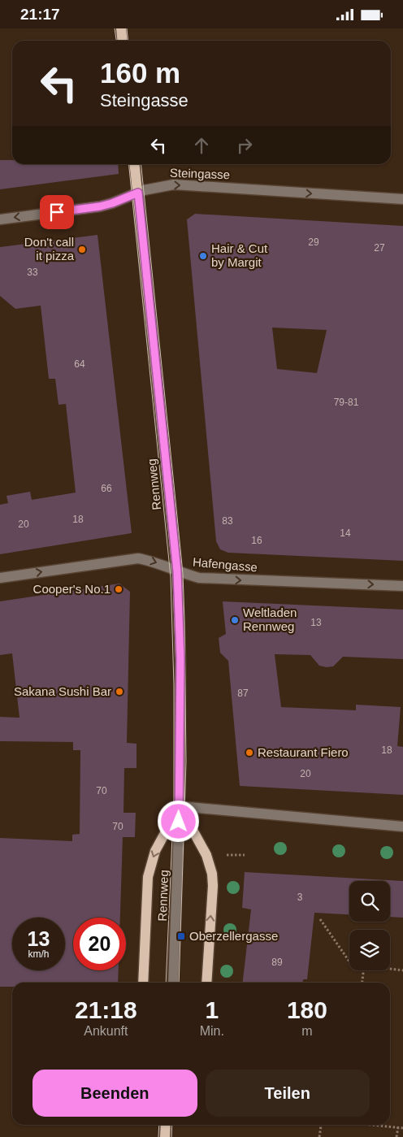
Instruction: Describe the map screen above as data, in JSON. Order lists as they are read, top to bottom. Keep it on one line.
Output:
{"streets":{"main road":["Rennweg"],"street":["Steingasse","Hafengasse"]},"crossings":[["Steingasse","Rennweg"],["Rennweg","Hafengasse"]],"one_way":["Hafengasse"],"places":{"other":["Don't call it pizza","Hair & Cut by Margit","Cooper's No.1","Weltladen Rennweg","Sakana Sushi Bar","Restaurant Fiero"],"transit":["Oberzellergasse"]},"house_numbers":["29","27","33","64","79-81","66","18","83","20","14","16","13","87","18","20","70","70","3","89"],"page":{"status":"21:17","turn":["160 m","Steingasse"],"speed":"13 km/h","limit":"20","eta":["21:18","Ankunft","1","Min.","180","m"],"buttons":["Beenden","Teilen"]}}
